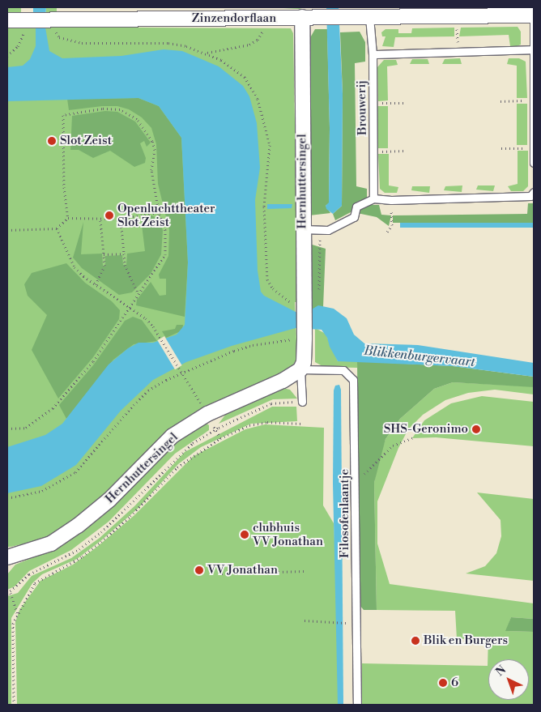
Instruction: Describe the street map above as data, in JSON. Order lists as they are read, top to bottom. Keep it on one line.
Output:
{"streets":{"street":["Zinzendorflaan","Hernhuttersingel"],"lane":["Brouwerij","Filosofenlaantje"]},"crossings":[["Zinzendorflaan","Brouwerij"],["Zinzendorflaan","Hernhuttersingel"],["Hernhuttersingel","Filosofenlaantje"]],"water":["Blikkenburgervaart"],"places":["Slot Zeist","Openluchttheater Slot Zeist","SHS-Geronimo","clubhuis VV Jonathan","VV Jonathan","Blik en Burgers","6"],"north":"top left"}
